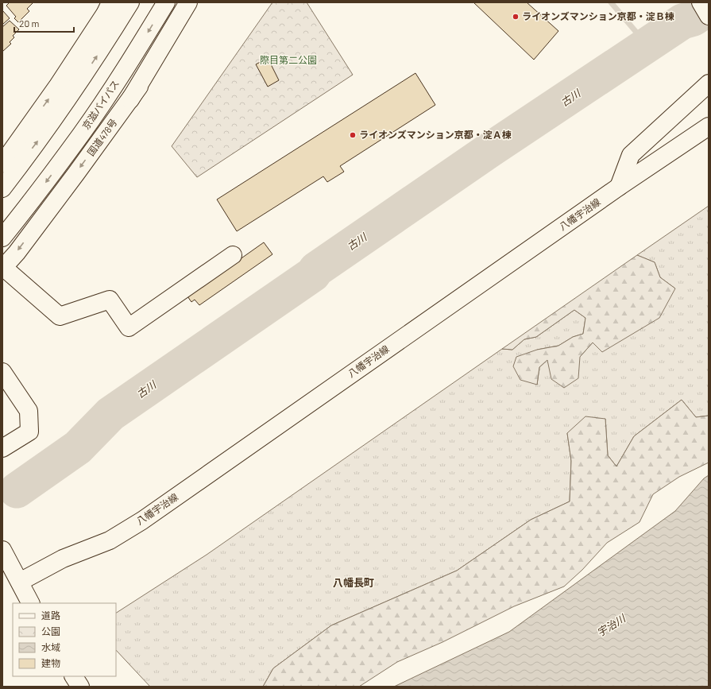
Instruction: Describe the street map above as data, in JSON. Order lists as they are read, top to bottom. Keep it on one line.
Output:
{"streets":{"main road":["京滋バイパス","国道478号","八幡宇治線"]},"districts":["八幡長町"],"water":["古川","宇治川"],"parks":["際目第二公園"],"places":["ライオンズマンション京都・淀Ｂ棟","ライオンズマンション京都・淀Ａ棟"],"legend":["道路","公園","水域","建物"],"scale_bar":"20 m"}
